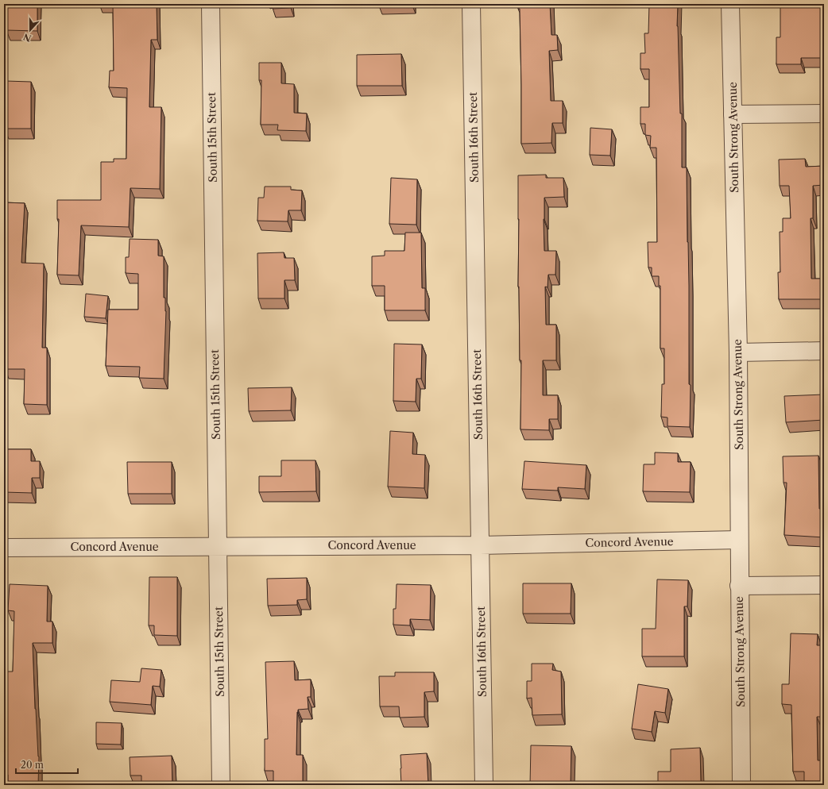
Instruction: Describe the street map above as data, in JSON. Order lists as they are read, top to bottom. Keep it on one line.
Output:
{"streets":{"street":["South 15th Street","South 16th Street","South Strong Avenue","Concord Avenue"]},"crossings":[["South 15th Street","Concord Avenue"],["South 16th Street","Concord Avenue"],["South Strong Avenue","Concord Avenue"]],"scale_bar":"20 m","north":"bottom"}
